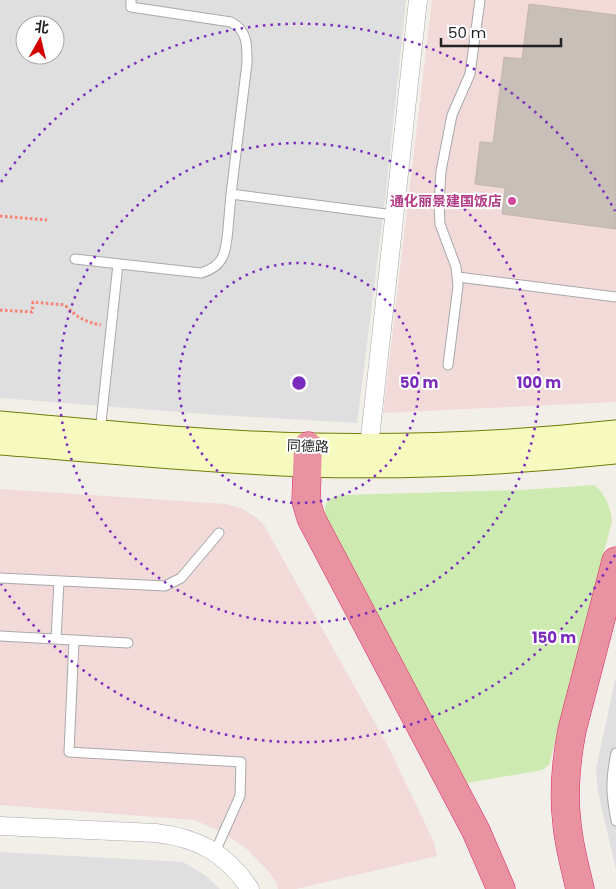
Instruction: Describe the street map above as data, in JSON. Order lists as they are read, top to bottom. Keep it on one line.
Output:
{"streets":{"main road":["同德路"]},"places":["通化丽景建国饭店"],"scale_bar":"50 m","north":"top","rings":["50 m","100 m","150 m"]}
